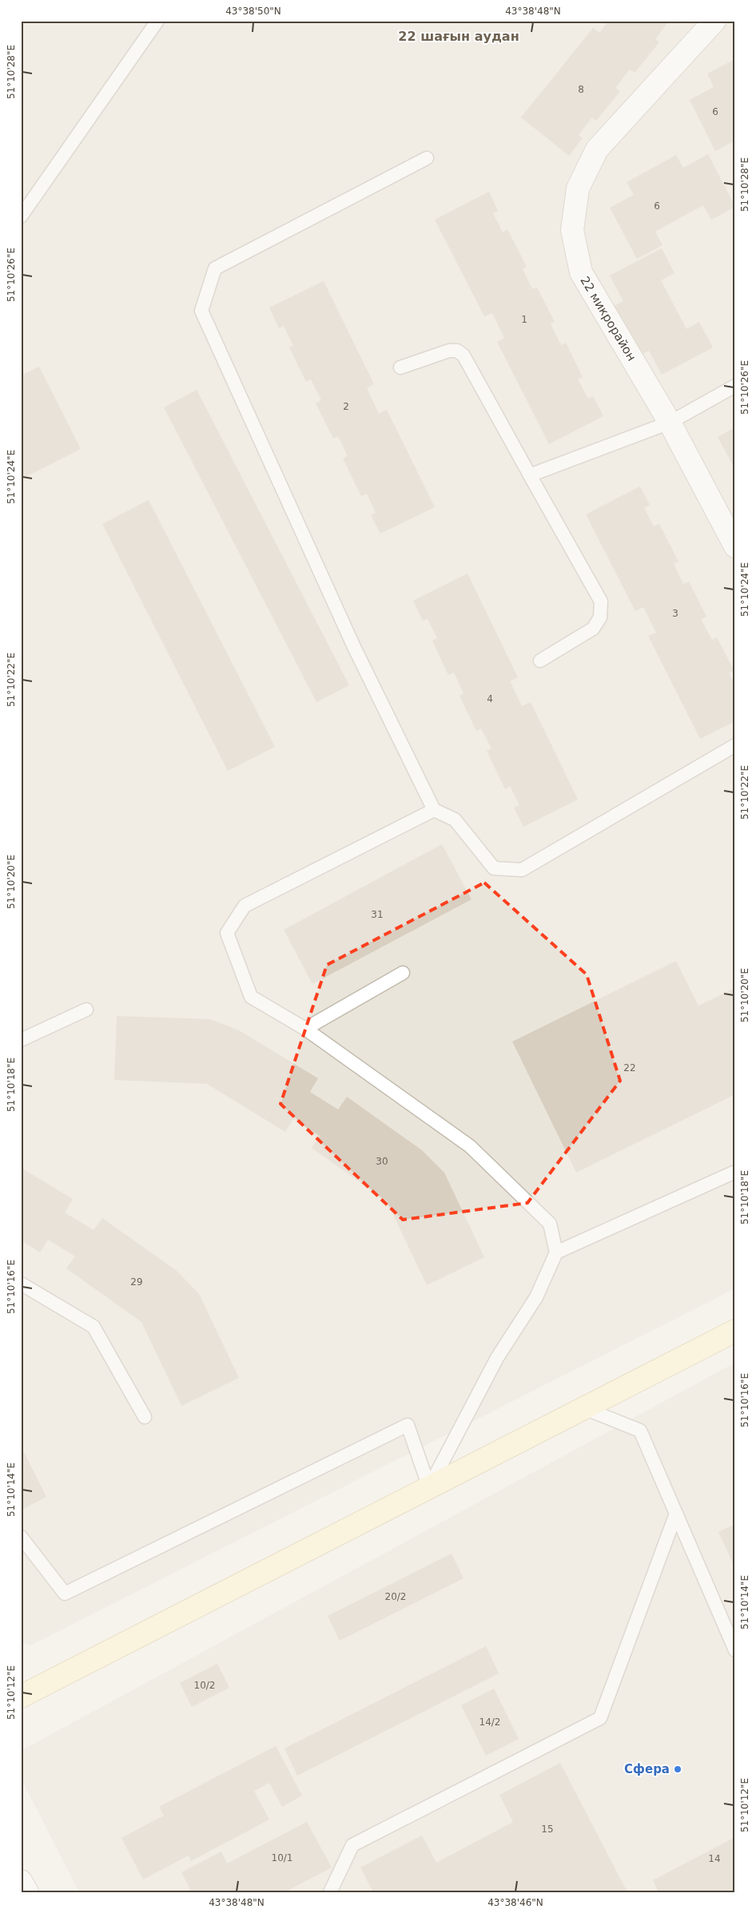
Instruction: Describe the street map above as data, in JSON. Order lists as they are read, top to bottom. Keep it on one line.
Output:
{"streets":{"street":["22 микрорайон"]},"districts":["22 шағын аудан"],"places":["Сфера"],"house_numbers":["8","6","6","1","2","3","4","31","22","30","29","20/2","10/2","14/2","15","10/1","14"],"coordinates":["43°38'50\"N","43°38'48\"N","51°10'28\"E","51°10'26\"E","51°10'24\"E","51°10'22\"E","51°10'20\"E","51°10'18\"E","51°10'16\"E","51°10'14\"E","51°10'12\"E","43°38'46\"N"]}
